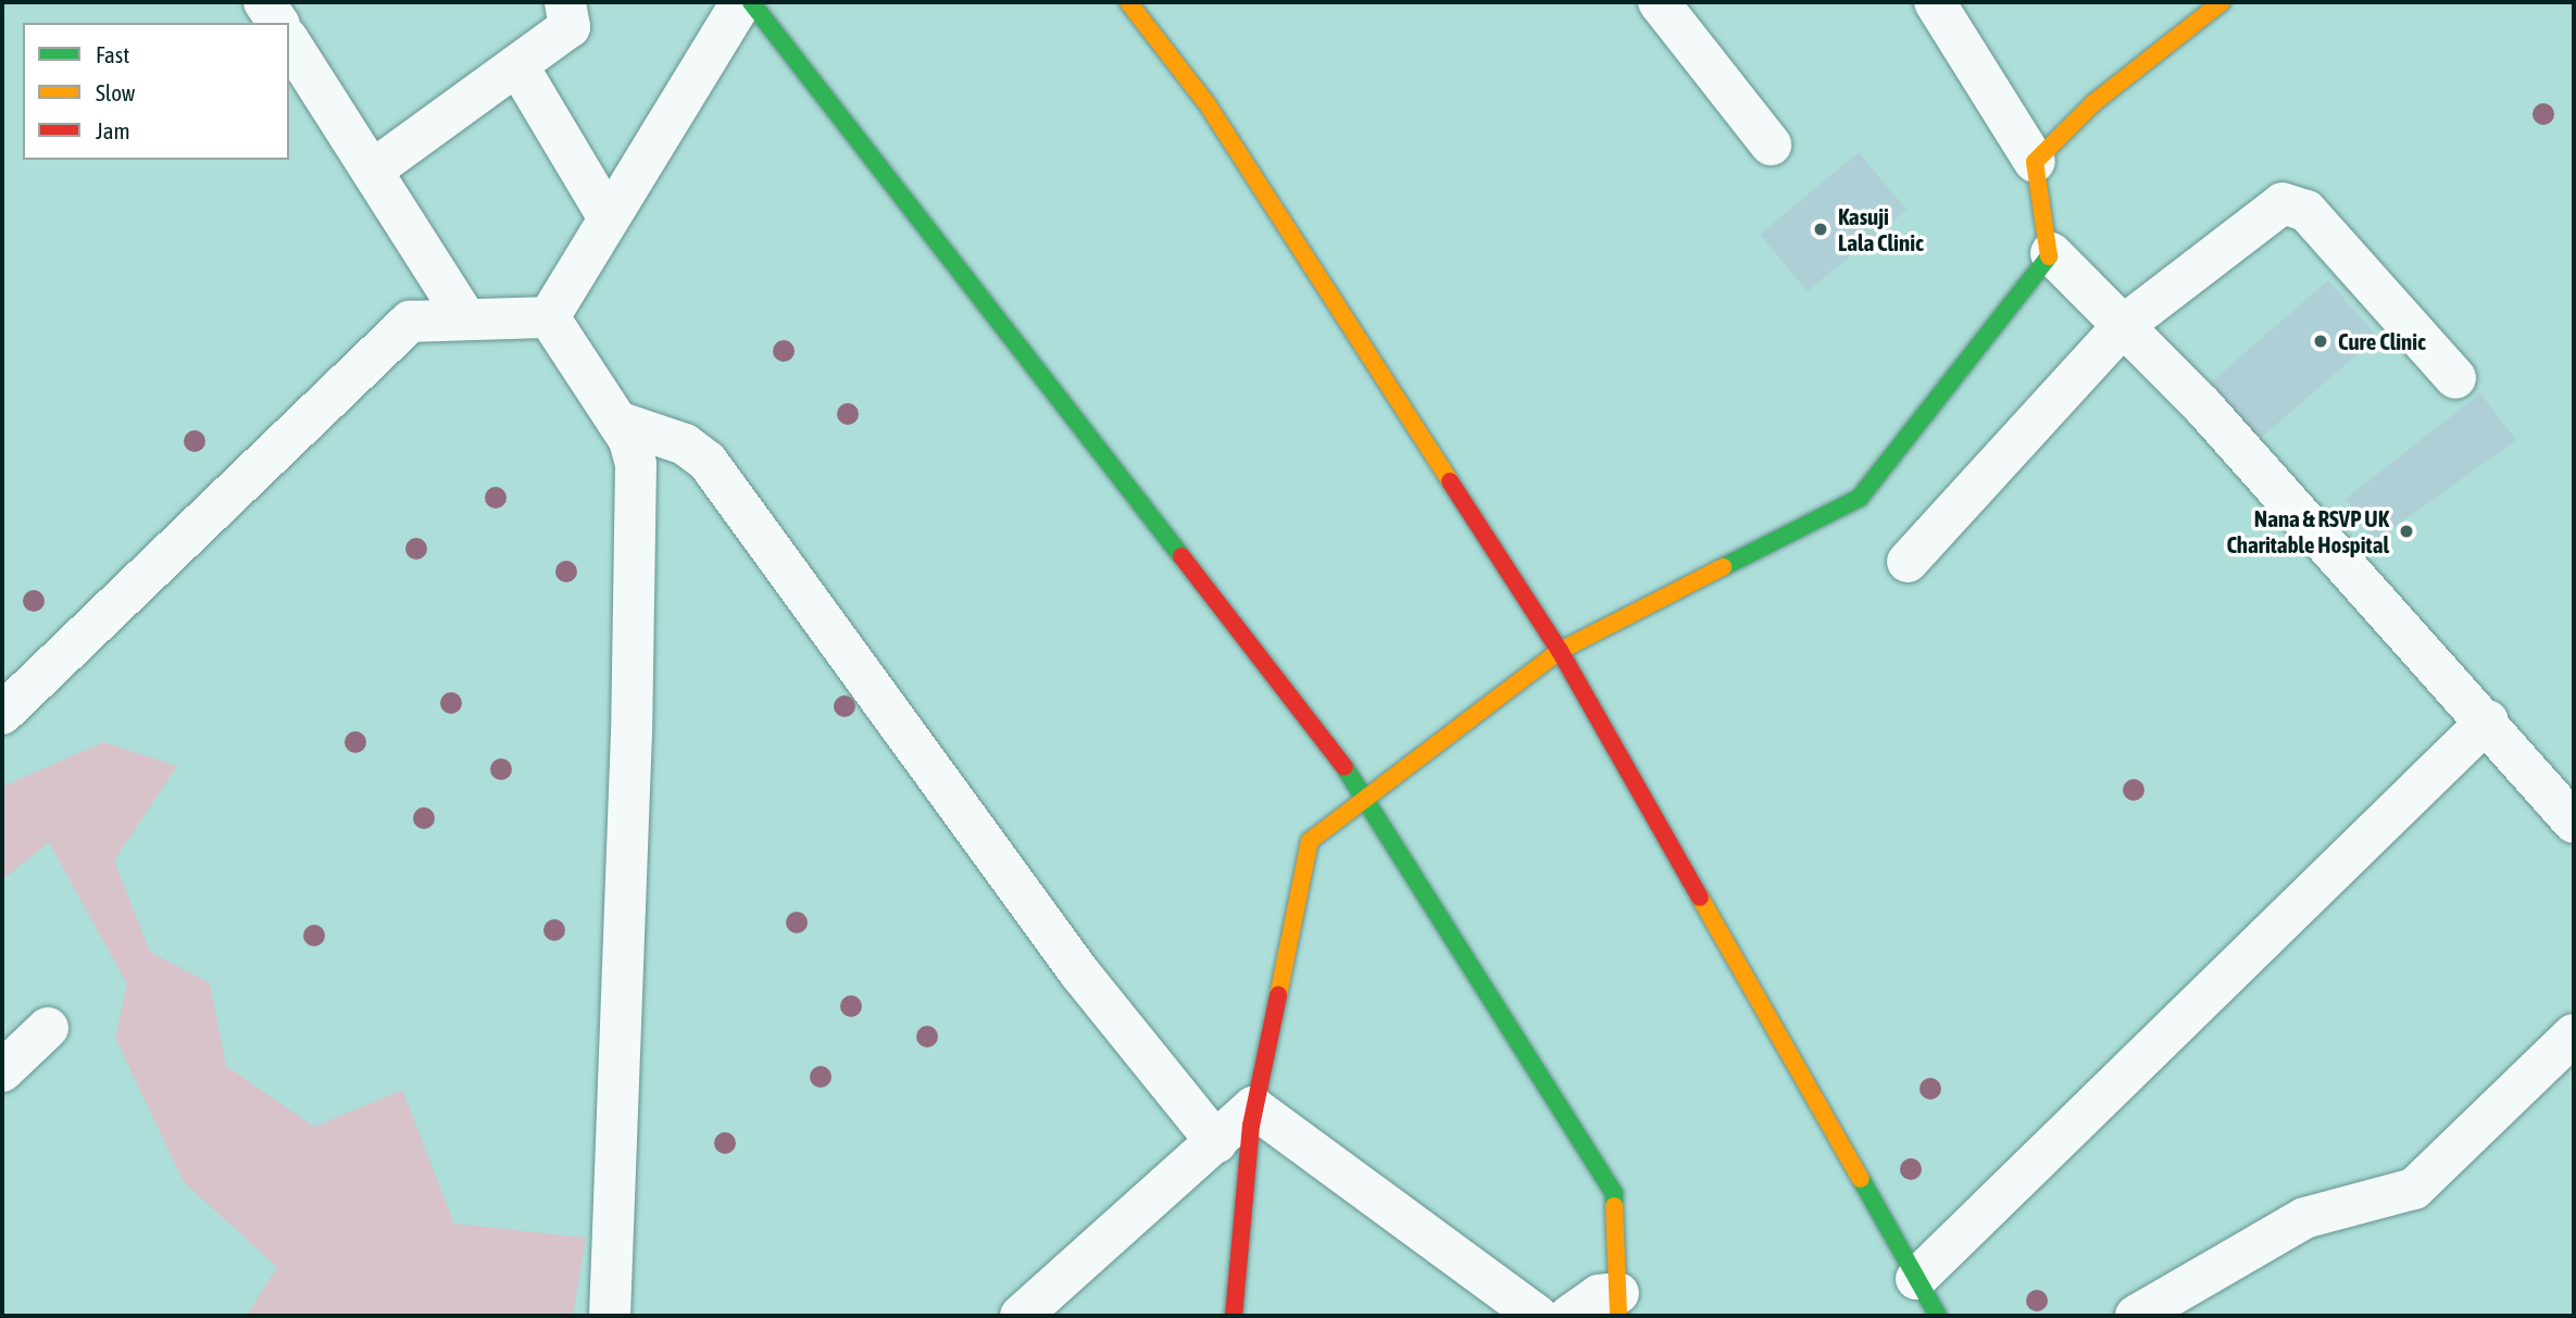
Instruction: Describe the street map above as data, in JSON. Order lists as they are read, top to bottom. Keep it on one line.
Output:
{"places":["Kasuji Lala Clinic","Cure Clinic","Nana & RSVP UK Charitable Hospital"],"legend":["Fast","Slow","Jam"]}
